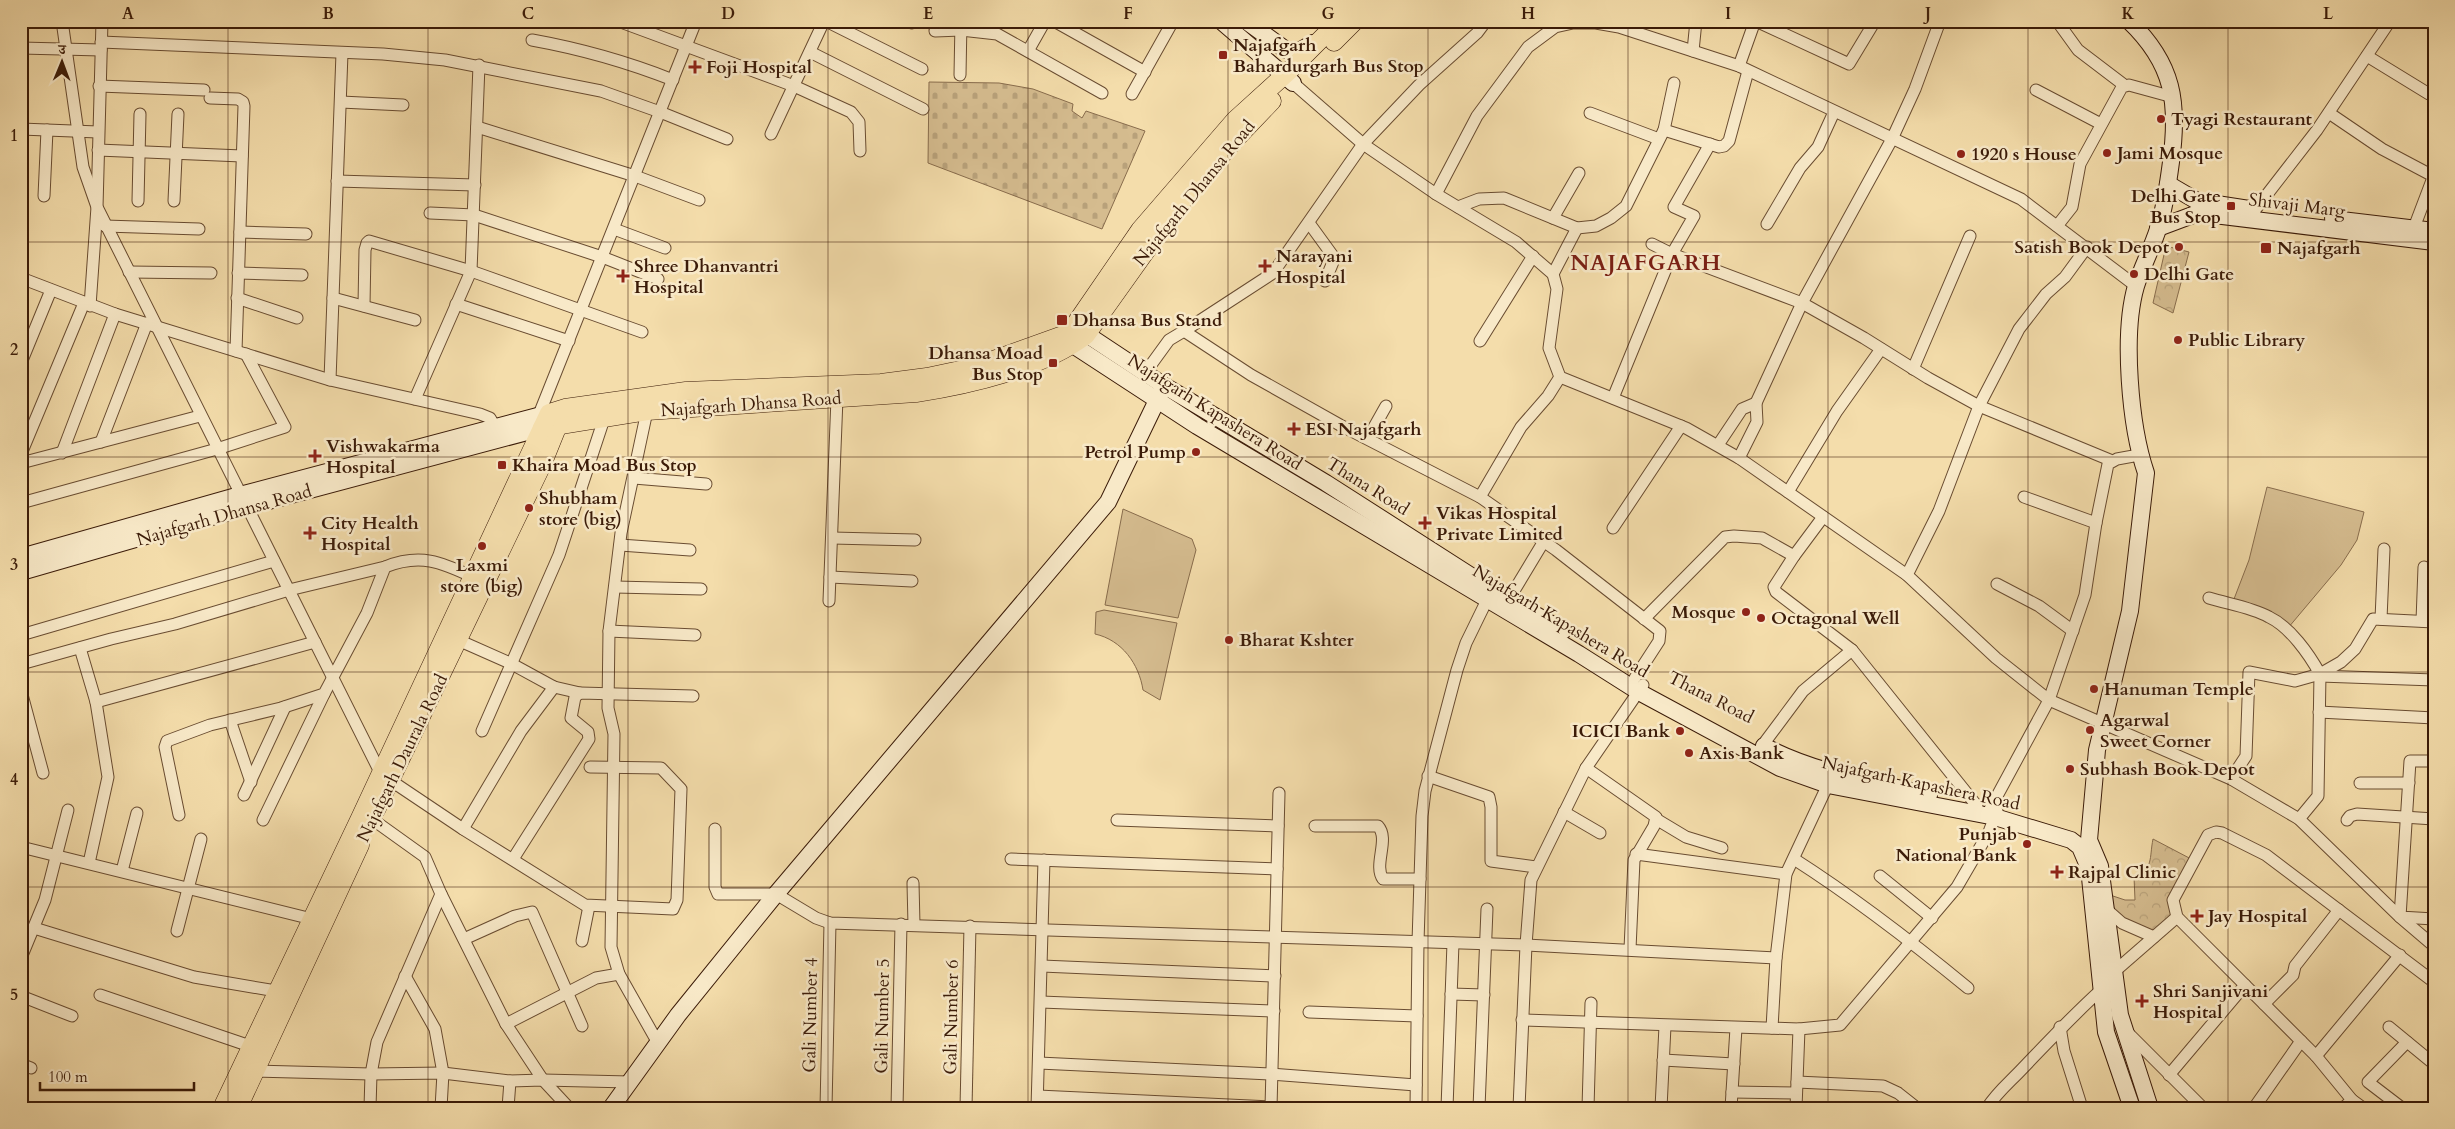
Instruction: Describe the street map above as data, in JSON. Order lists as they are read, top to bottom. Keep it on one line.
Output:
{"streets":{"main road":["Najafgarh Dhansa Road","Shivaji Marg","Najafgarh Kapashera Road","Thana Road","Najafgarh Daurala Road"],"street":["Gali Number 4","Gali Number 5","Gali Number 6"]},"crossings":[["Najafgarh Dhansa Road","Najafgarh Kapashera Road"],["Najafgarh Dhansa Road","Thana Road"],["Najafgarh Dhansa Road","Najafgarh Daurala Road"],["Najafgarh Kapashera Road","Thana Road"]],"districts":["NAJAFGARH"],"places":{"transit":["Najafgarh Bahardurgarh Bus Stop","Delhi Gate Bus Stop","Najafgarh","Dhansa Bus Stand","Dhansa Moad Bus Stop","Khaira Moad Bus Stop"],"health":["Foji Hospital","Narayani Hospital","Shree Dhanvantri Hospital","ESI Najafgarh","Vishwakarma Hospital","Vikas Hospital Private Limited","City Health Hospital","Rajpal Clinic","Jay Hospital","Shri Sanjivani Hospital"],"other":["Tyagi Restaurant","Jami Mosque","1920 s House","Satish Book Depot","Delhi Gate","Public Library","Petrol Pump","Shubham store (big)","Laxmi store (big)","Mosque","Octagonal Well","Bharat Kshter","Hanuman Temple","Agarwal Sweet Corner","ICICI Bank","Axis Bank","Subhash Book Depot","Punjab National Bank"]},"scale_bar":"100 m","north":"top","grid":{"columns":["A","B","C","D","E","F","G","H","I","J","K","L"],"rows":["1","2","3","4","5"]}}
